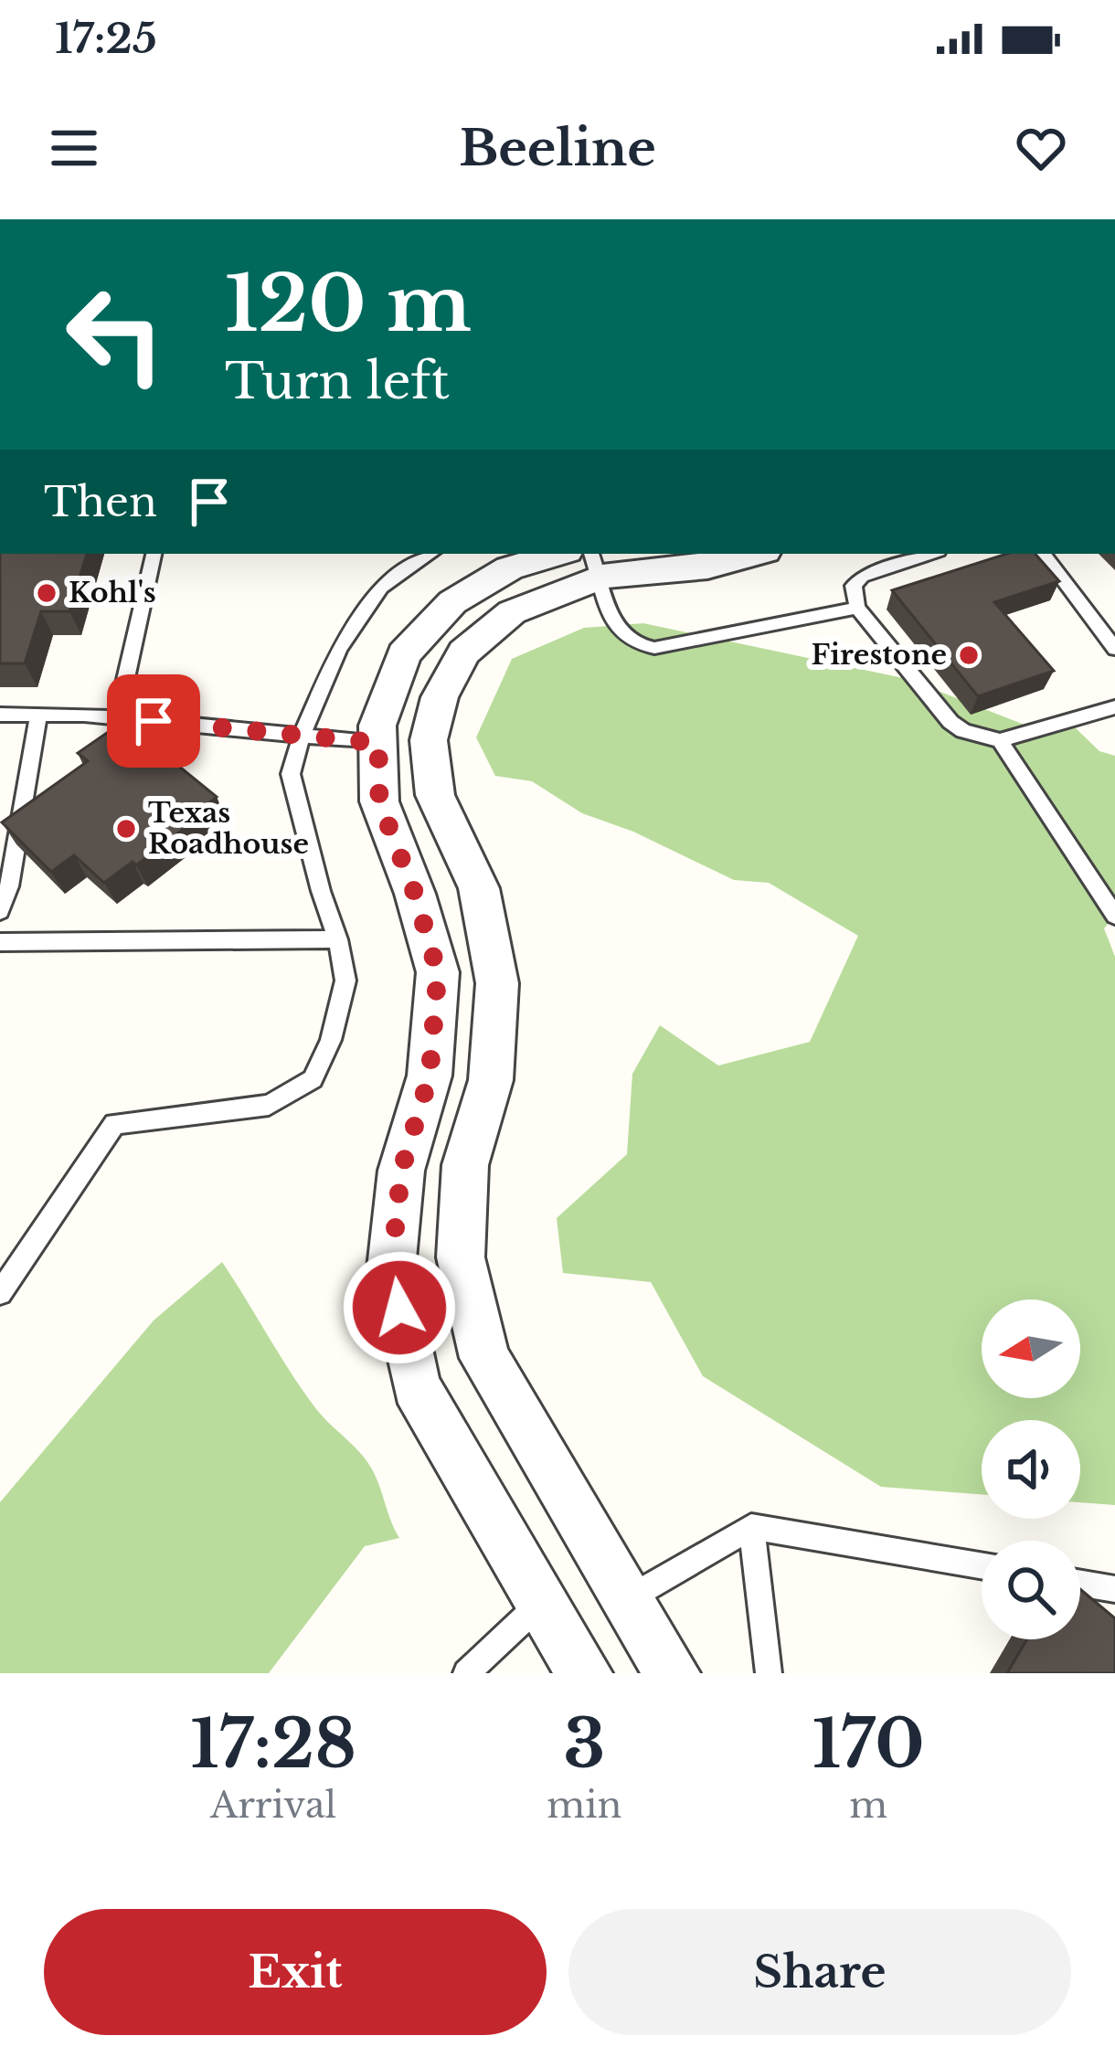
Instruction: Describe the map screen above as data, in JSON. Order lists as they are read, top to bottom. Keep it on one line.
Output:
{"places":["Kohl's","Firestone","Texas Roadhouse"],"north":"left","page":{"status":"17:25","header":"Beeline","turn":["120 m","Turn left"],"then":"Then","eta":["17:28","Arrival","3","min","170","m"],"buttons":["Exit","Share"]}}
